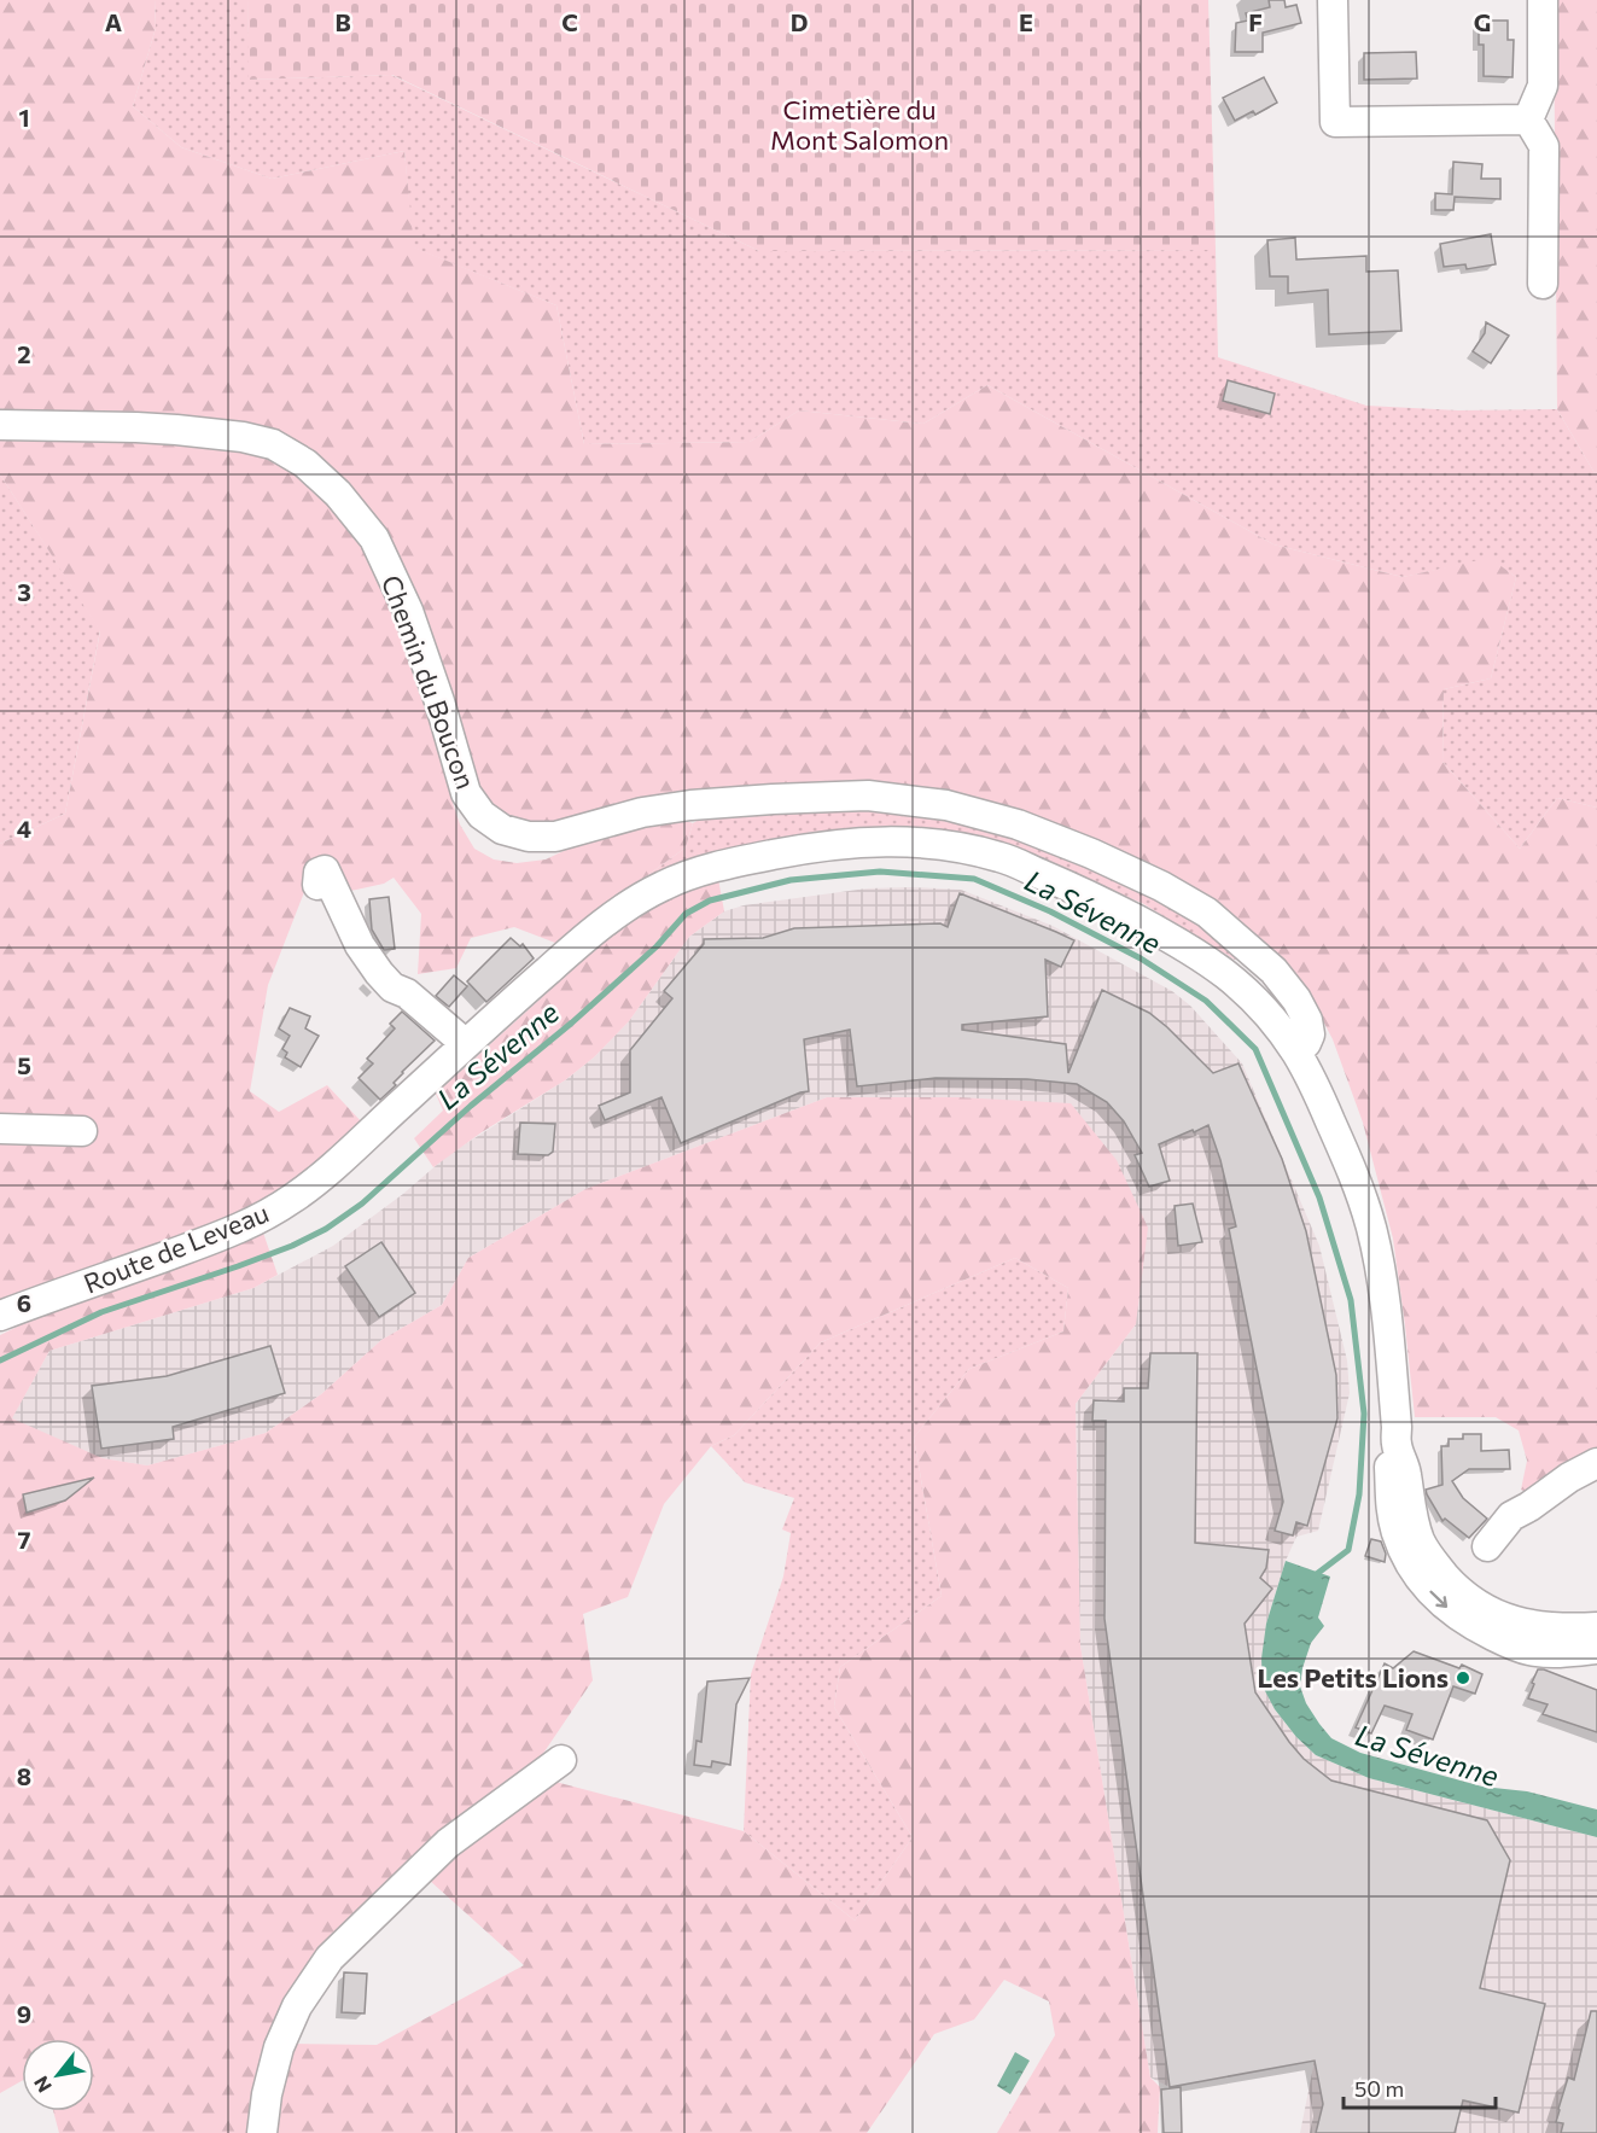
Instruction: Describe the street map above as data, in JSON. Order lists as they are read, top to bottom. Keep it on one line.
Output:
{"streets":{"street":["Chemin du Boucon","Route de Leveau"]},"crossings":[["Chemin du Boucon","Route de Leveau"]],"water":["La Sévenne"],"parks":["Cimetière du Mont Salomon"],"places":["Les Petits Lions"],"scale_bar":"50 m","north":"bottom left","grid":{"columns":["A","B","C","D","E","F","G"],"rows":["1","2","3","4","5","6","7","8","9"]}}
